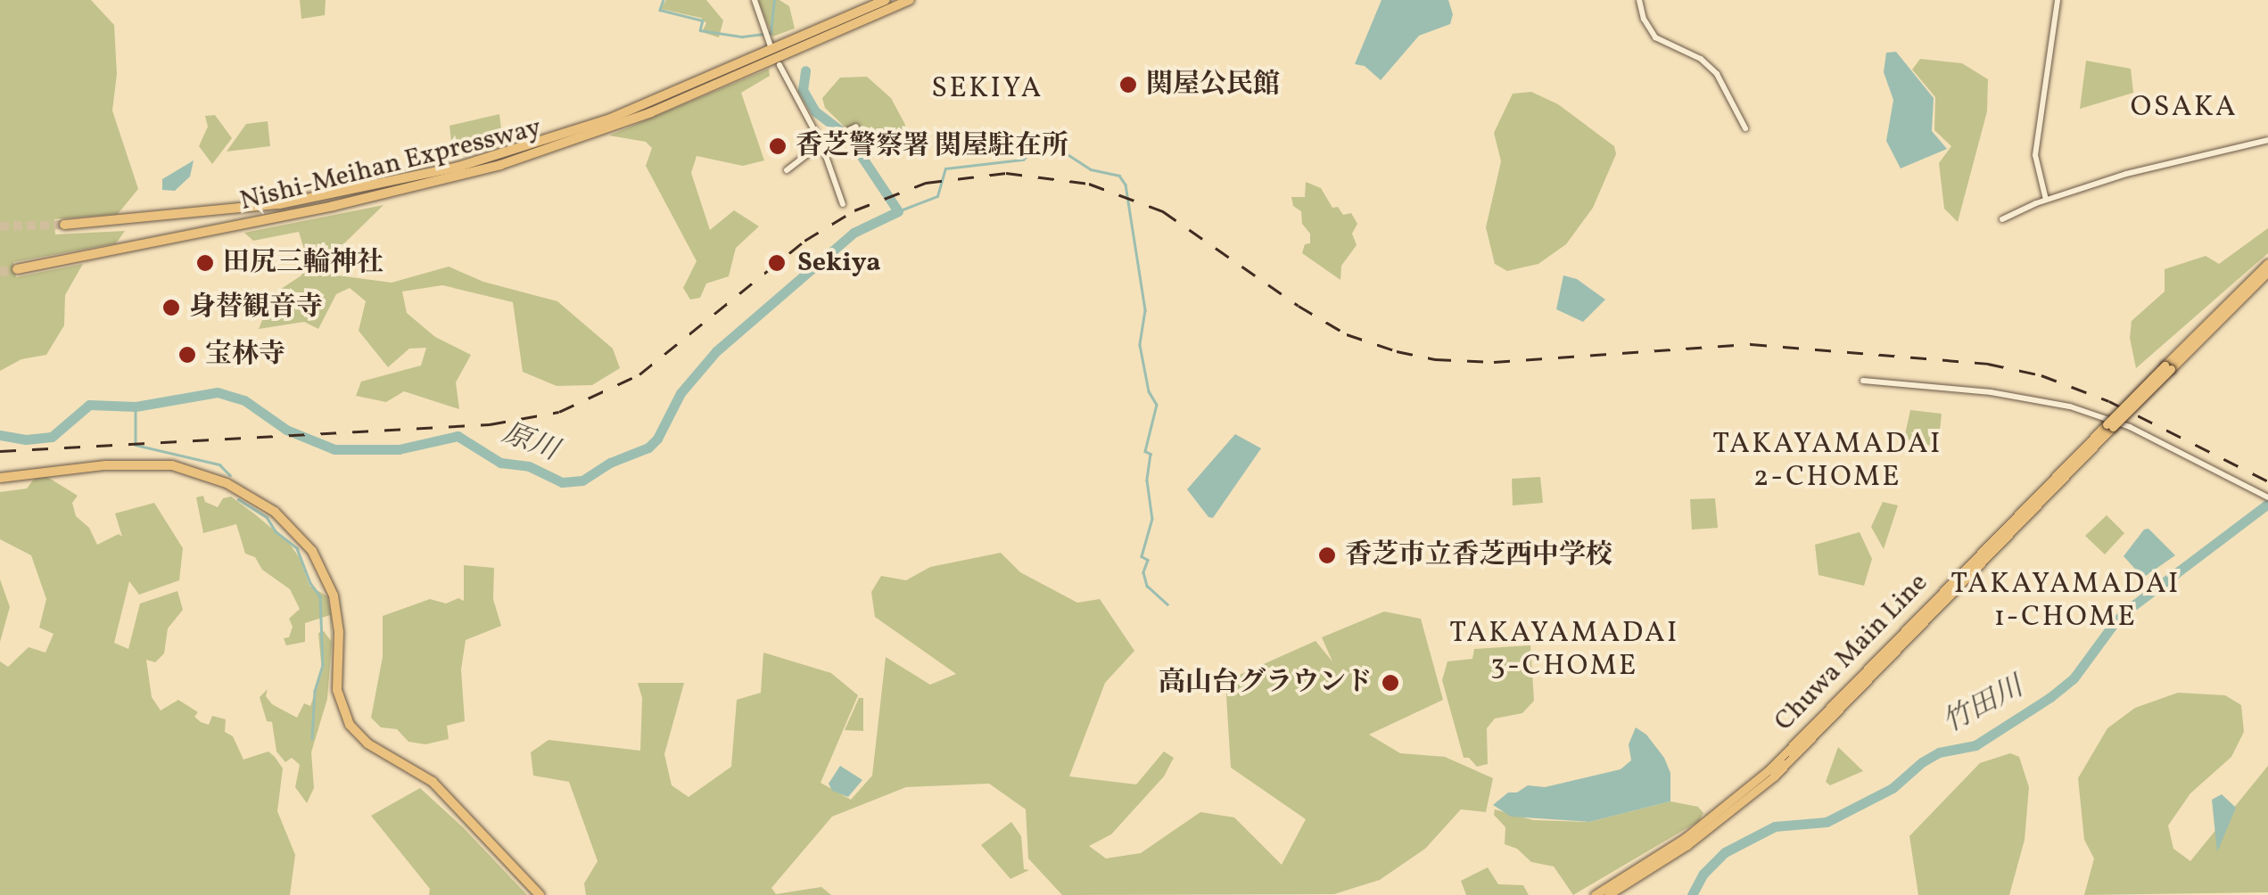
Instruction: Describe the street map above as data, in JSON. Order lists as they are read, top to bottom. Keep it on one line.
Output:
{"streets":{"highway":["Nishi-Meihan Expressway"],"main road":["Chuwa Main Line"]},"districts":["SEKIYA","OSAKA","TAKAYAMADAI 2-CHOME","TAKAYAMADAI 1-CHOME","TAKAYAMADAI 3-CHOME"],"water":["原川","竹田川"],"places":["関屋公民館","香芝警察署 関屋駐在所","田尻三輪神社","Sekiya","身替観音寺","宝林寺","香芝市立香芝西中学校","高山台グラウンド"]}
